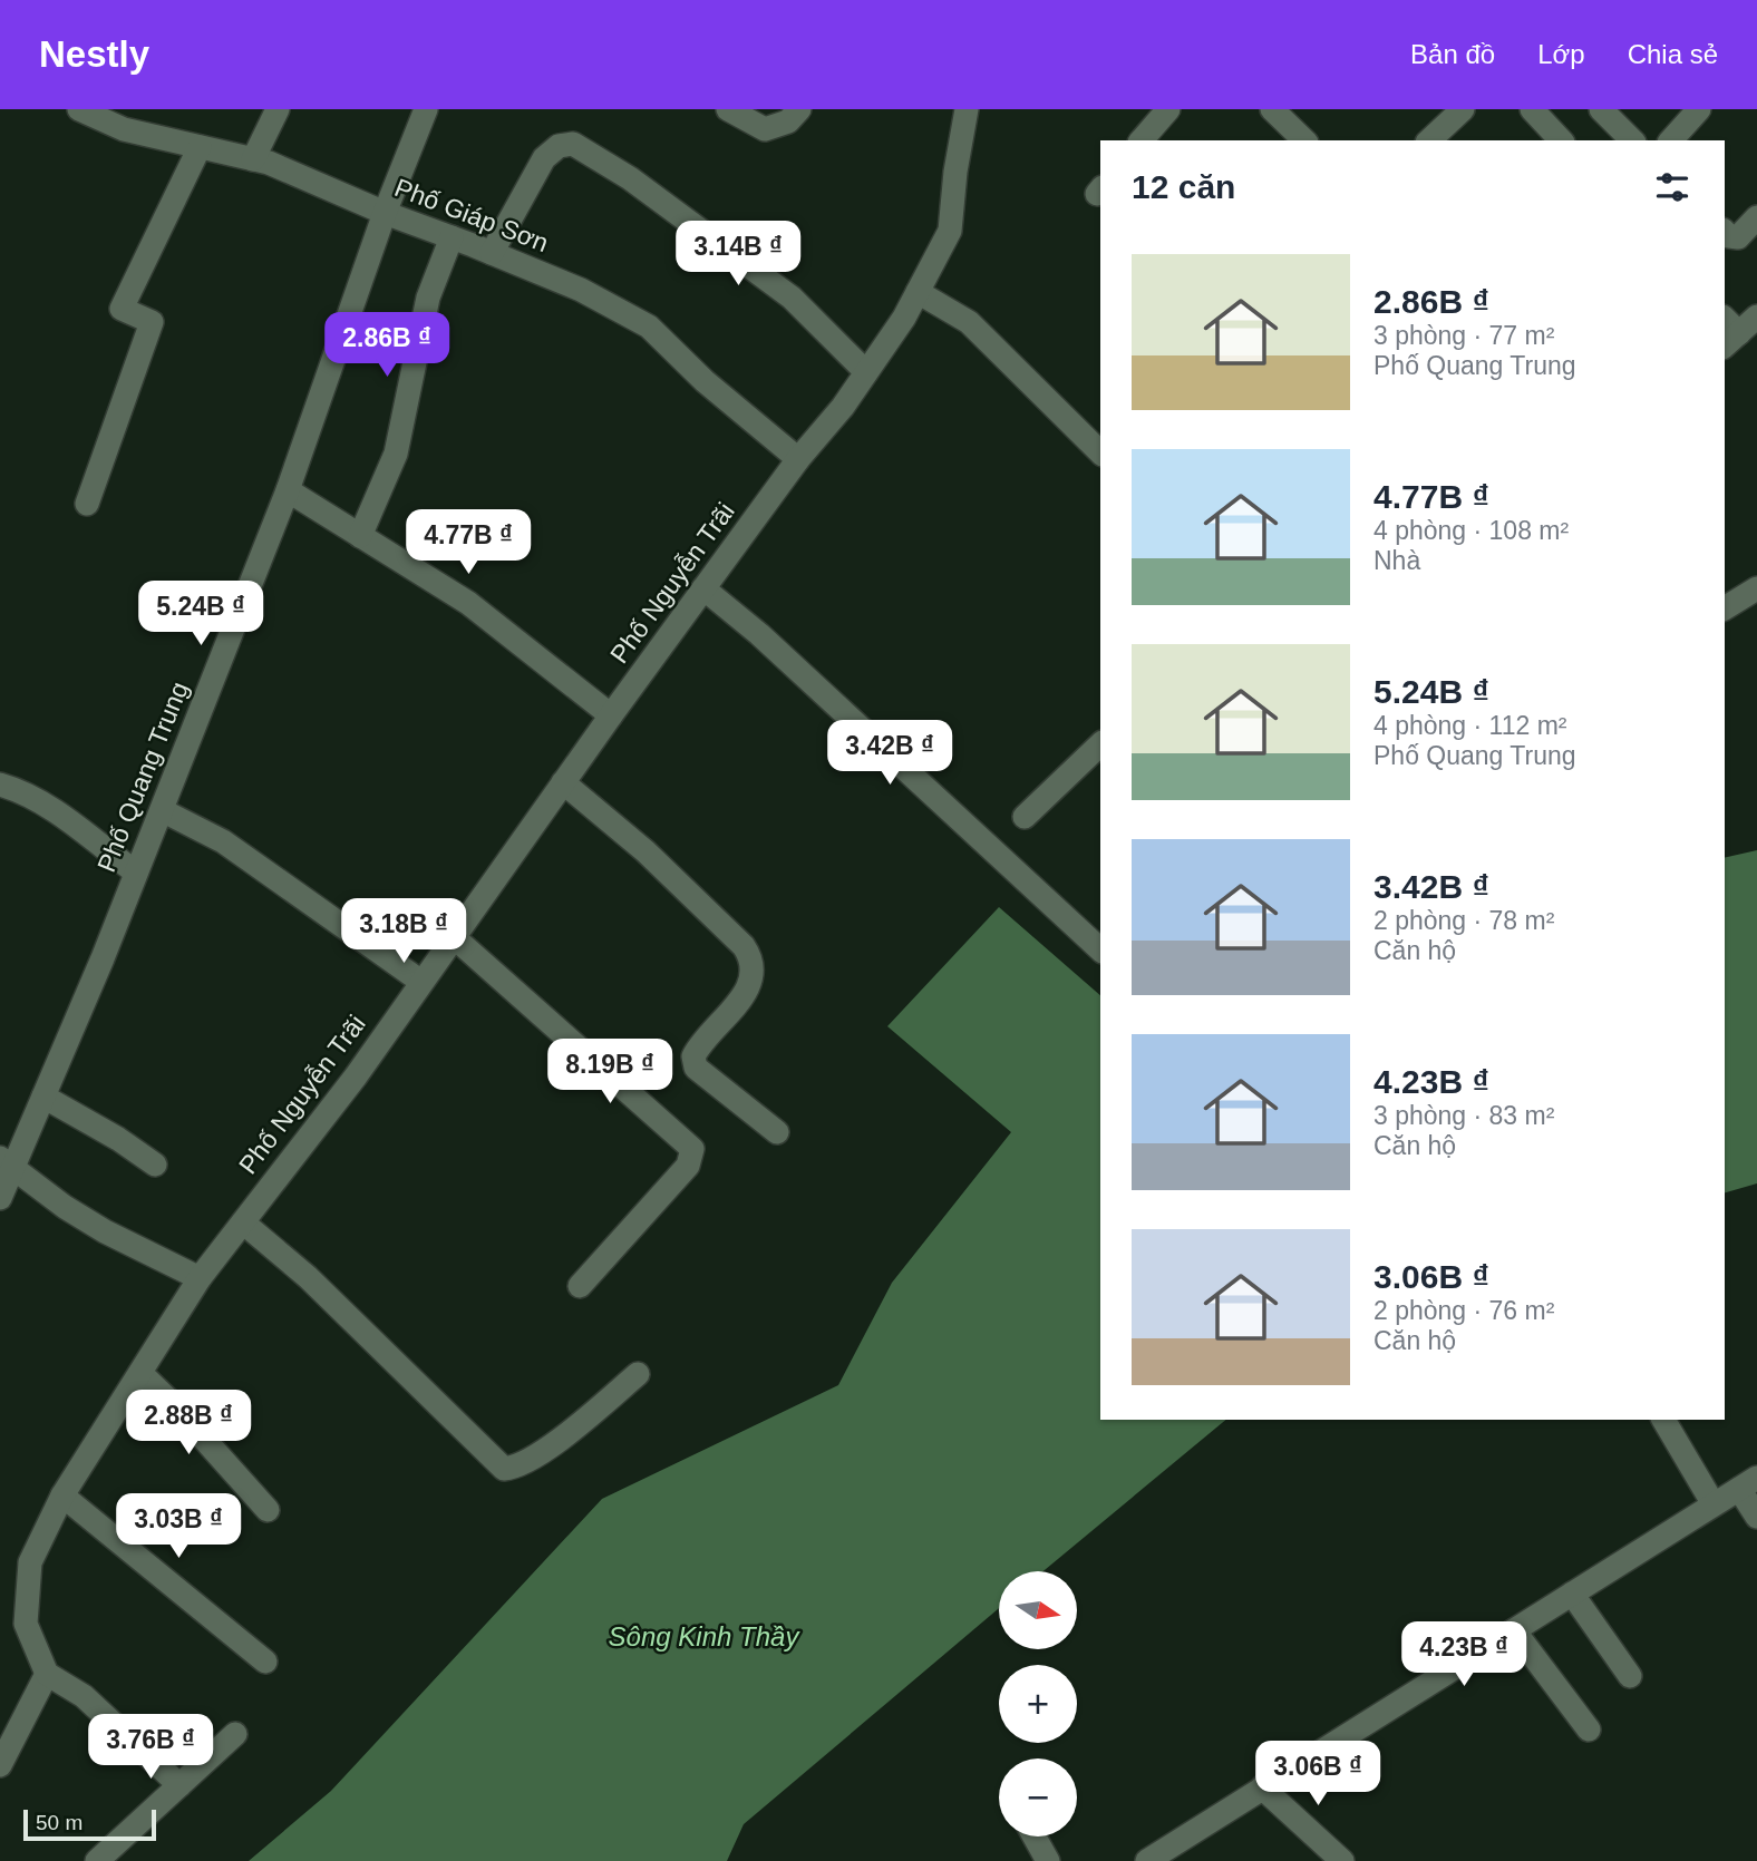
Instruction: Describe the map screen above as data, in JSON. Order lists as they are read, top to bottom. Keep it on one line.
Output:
{"streets":{"street":["Phố Giáp Sơn","Phố Nguyễn Trãi","Phố Quang Trung"]},"crossings":[["Phố Giáp Sơn","Phố Nguyễn Trãi"],["Phố Giáp Sơn","Phố Quang Trung"]],"water":["Sông Kinh Thầy"],"scale_bar":"50 m","north":"right","page":{"header":"Nestly","nav":["Bản đồ","Lớp","Chia sẻ"],"heading":"12 căn","price":["3.14B ₫","2.86B ₫","4.77B ₫","5.24B ₫","3.42B ₫","3.18B ₫","8.19B ₫","2.88B ₫","3.03B ₫","4.23B ₫","3.76B ₫","3.06B ₫"],"list":[{"name":"2.86B ₫","note":"3 phòng · 77 m² · Phố Quang Trung"},{"name":"4.77B ₫","note":"4 phòng · 108 m² · Nhà"},{"name":"5.24B ₫","note":"4 phòng · 112 m² · Phố Quang Trung"},{"name":"3.42B ₫","note":"2 phòng · 78 m² · Căn hộ"},{"name":"4.23B ₫","note":"3 phòng · 83 m² · Căn hộ"},{"name":"3.06B ₫","note":"2 phòng · 76 m² · Căn hộ"}],"map_buttons":["+","−"],"scale":"50 m"}}
